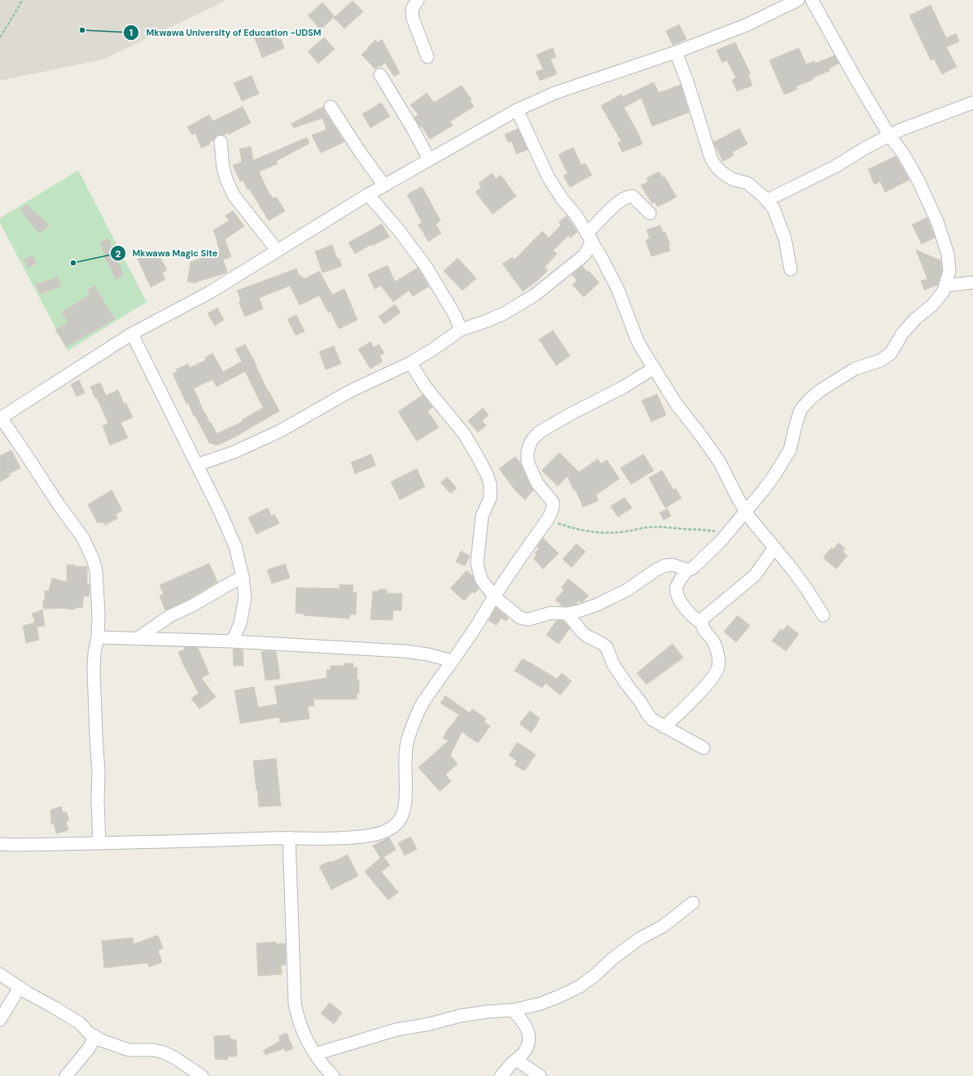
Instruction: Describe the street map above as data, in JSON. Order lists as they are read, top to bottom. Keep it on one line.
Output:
{"places":["Mkwawa University of Education -UDSM","Mkwawa Magic Site"]}
